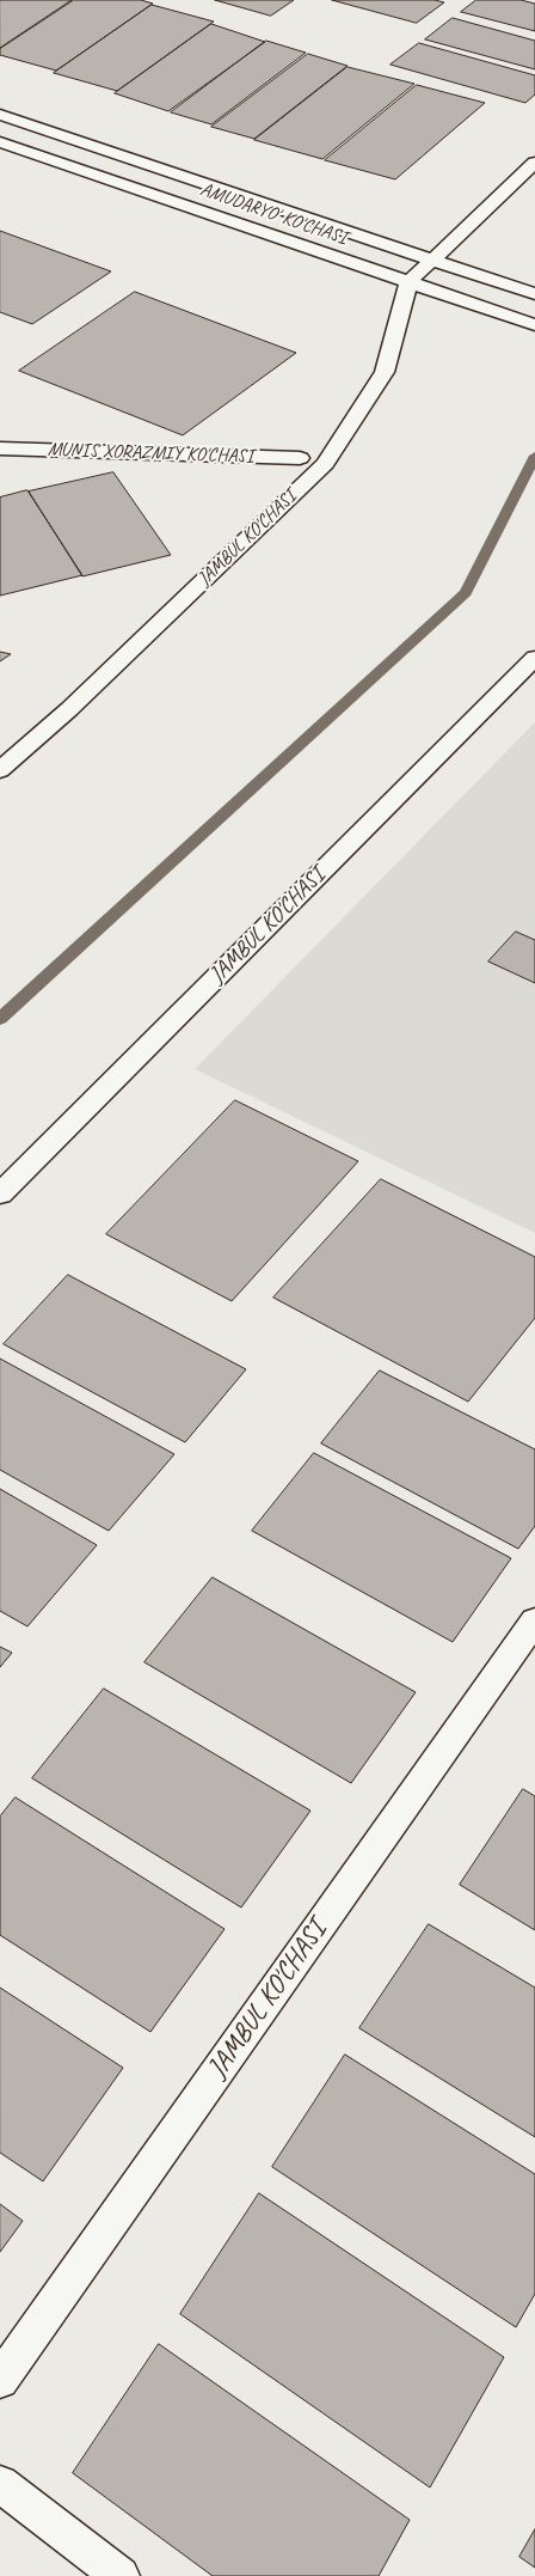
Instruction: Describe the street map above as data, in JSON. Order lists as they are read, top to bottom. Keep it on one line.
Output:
{"streets":{"street":["AMUDARYO' KO'CHASI","MUNIS XORAZMIY KO'CHASI","JAMBUL KO'CHASI"]},"crossings":[["AMUDARYO' KO'CHASI","JAMBUL KO'CHASI"]]}
